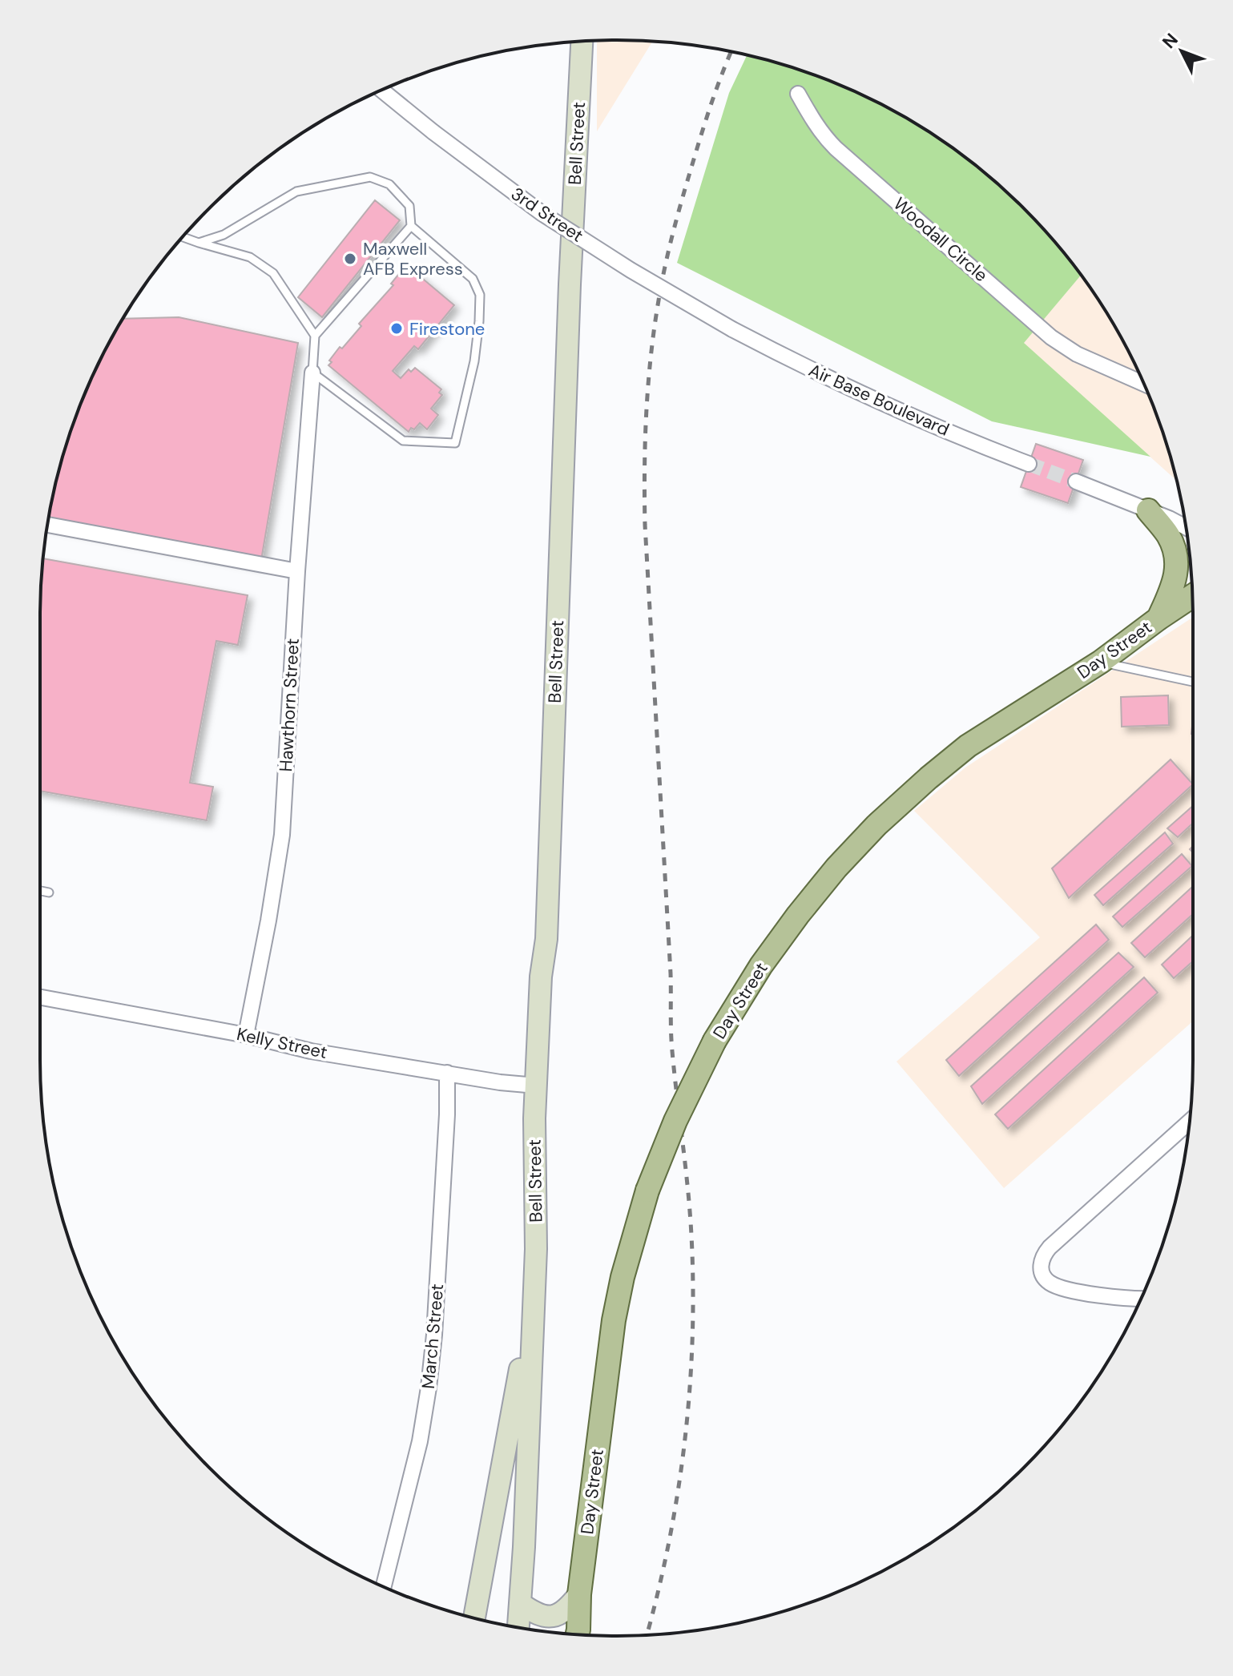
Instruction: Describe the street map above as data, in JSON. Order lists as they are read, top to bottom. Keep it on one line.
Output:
{"streets":{"main road":["Bell Street","Day Street"],"street":["3rd Street","Woodall Circle","Air Base Boulevard","Hawthorn Street","Kelly Street","March Street"]},"crossings":[["Bell Street","Kelly Street"],["3rd Street","Air Base Boulevard"],["Hawthorn Street","Kelly Street"],["Kelly Street","March Street"]],"places":["Maxwell AFB Express","Firestone"],"north":"top left"}
